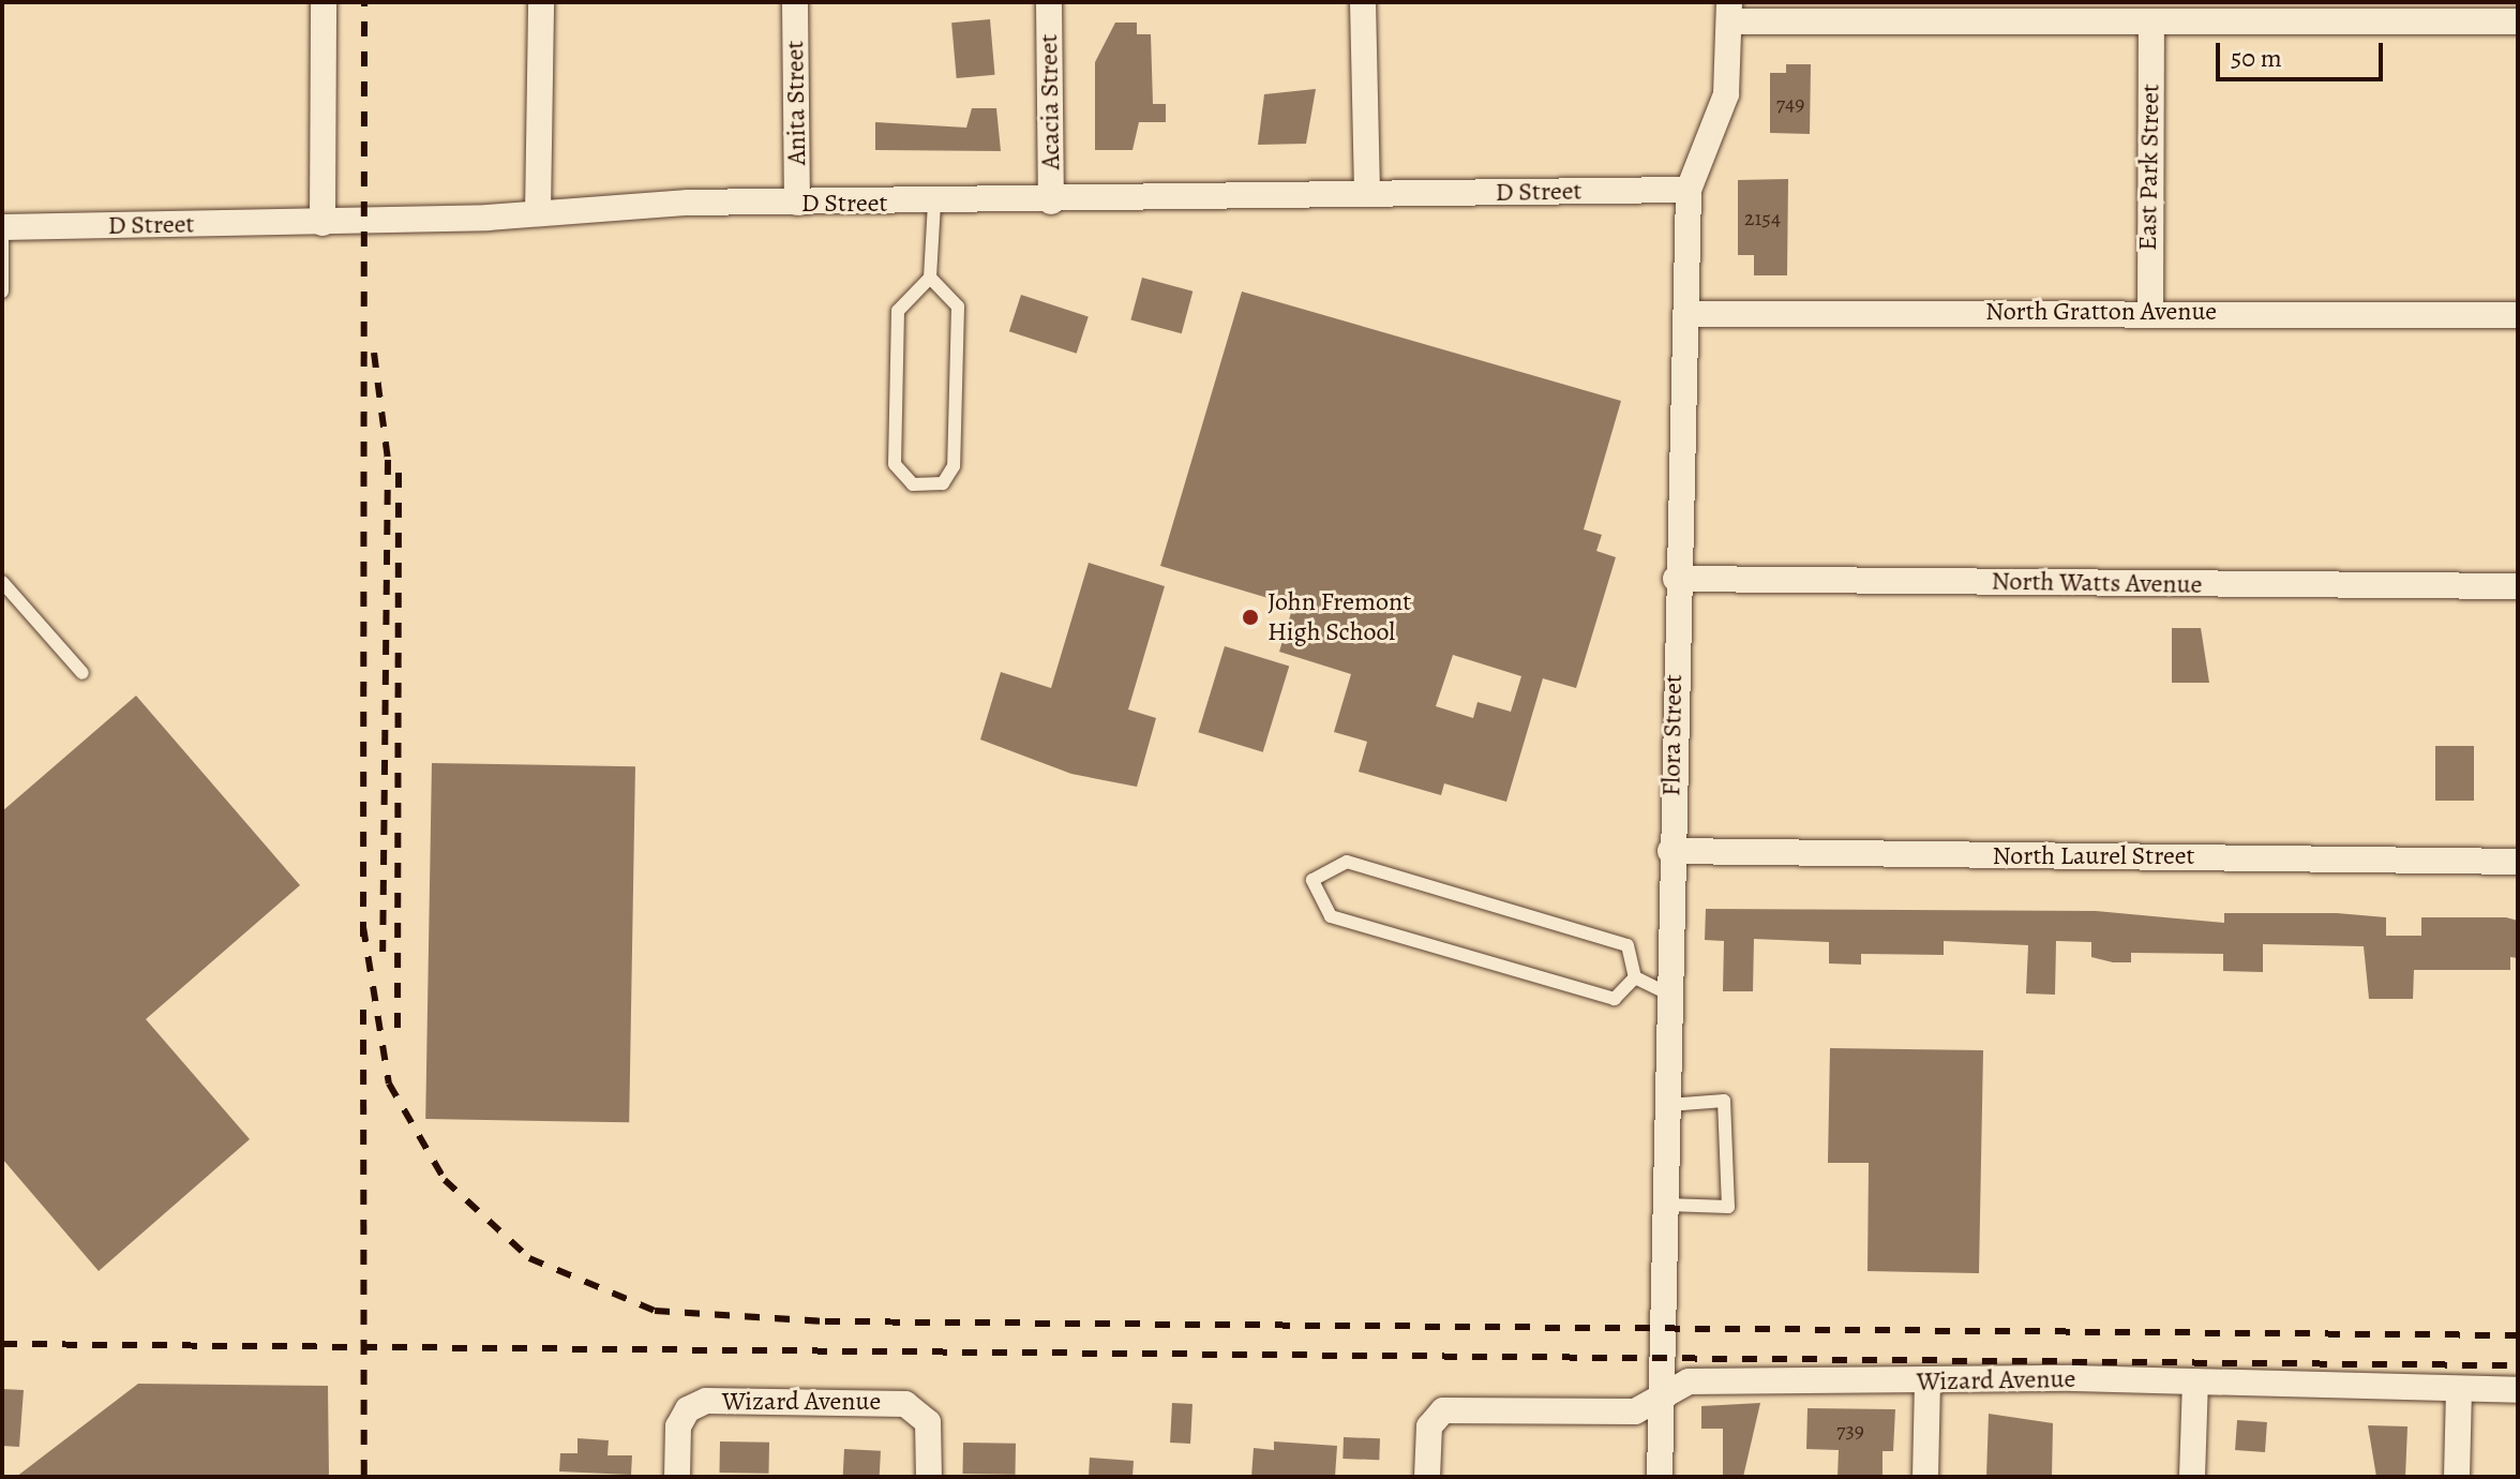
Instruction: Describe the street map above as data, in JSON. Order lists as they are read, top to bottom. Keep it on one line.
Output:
{"streets":{"street":["Acacia Street","Anita Street","East Park Street","D Street","North Gratton Avenue","North Watts Avenue","Flora Street","North Laurel Street","Wizard Avenue"]},"crossings":[["Acacia Street","D Street"],["Anita Street","D Street"],["East Park Street","North Gratton Avenue"],["D Street","Flora Street"],["North Gratton Avenue","Flora Street"],["North Watts Avenue","Flora Street"],["Flora Street","North Laurel Street"],["Flora Street","Wizard Avenue"]],"places":["John Fremont High School"],"house_numbers":["749","2154","739"],"scale_bar":"50 m"}
